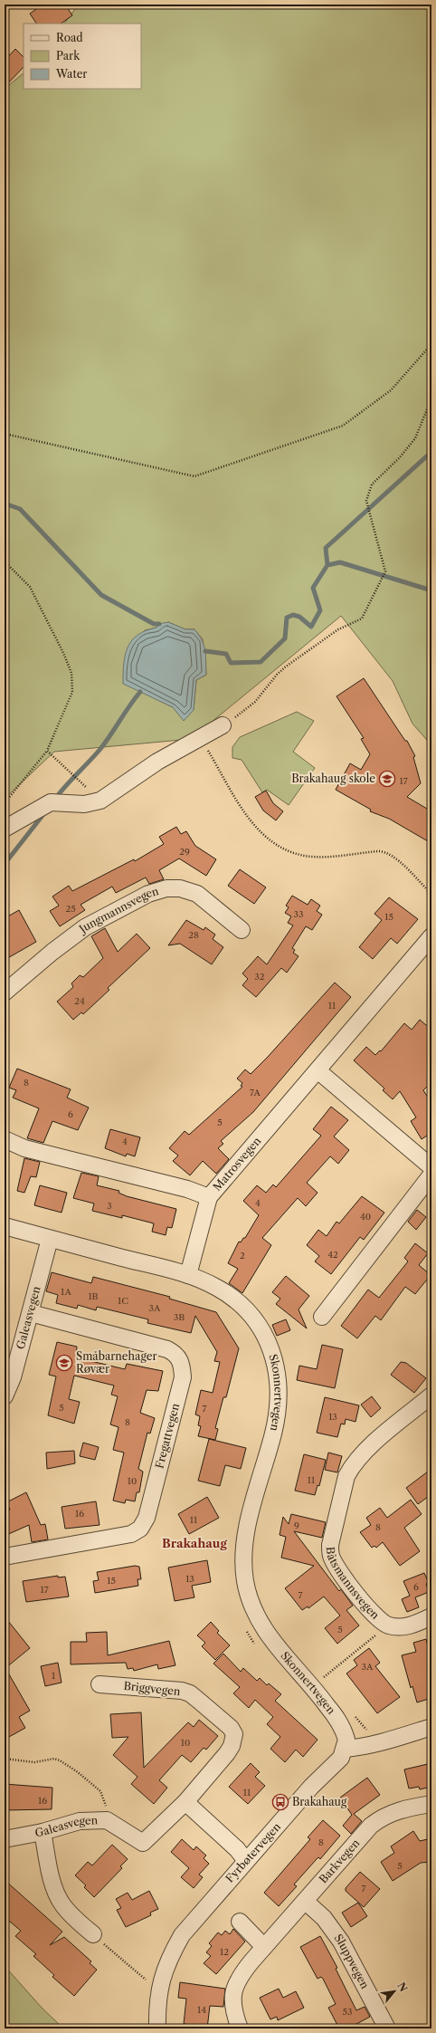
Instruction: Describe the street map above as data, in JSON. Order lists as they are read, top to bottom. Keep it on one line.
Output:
{"streets":{"street":["Jungmannsvegen","Matrosvegen","Galeasvegen","Skonnertvegen","Fregattvegen","Båtsmannsvegen","Briggvegen","Fyrbøtervegen","Barkvegen","Sluppvegen"]},"crossings":[["Matrosvegen","Skonnertvegen"],["Galeasvegen","Skonnertvegen"],["Galeasvegen","Fregattvegen"],["Galeasvegen","Briggvegen"],["Skonnertvegen","Fyrbøtervegen"],["Barkvegen","Sluppvegen"]],"districts":["Brakahaug"],"places":{"school or university":["Brakahaug skole","Småbarnehager Røvær"],"bus stop":["Brakahaug"]},"house_numbers":["17","29","25","33","15","28","32","24","11","8","7A","6","5","4","4","3","40","42","2","1A","1B","1C","3A","3B","5","7","13","8","11","10","16","11","9","8","13","15","6","17","7","5","3A","1","10","11","16","8","5","7","12","14","53"],"legend":["Road","Park","Water"],"north":"top right"}
